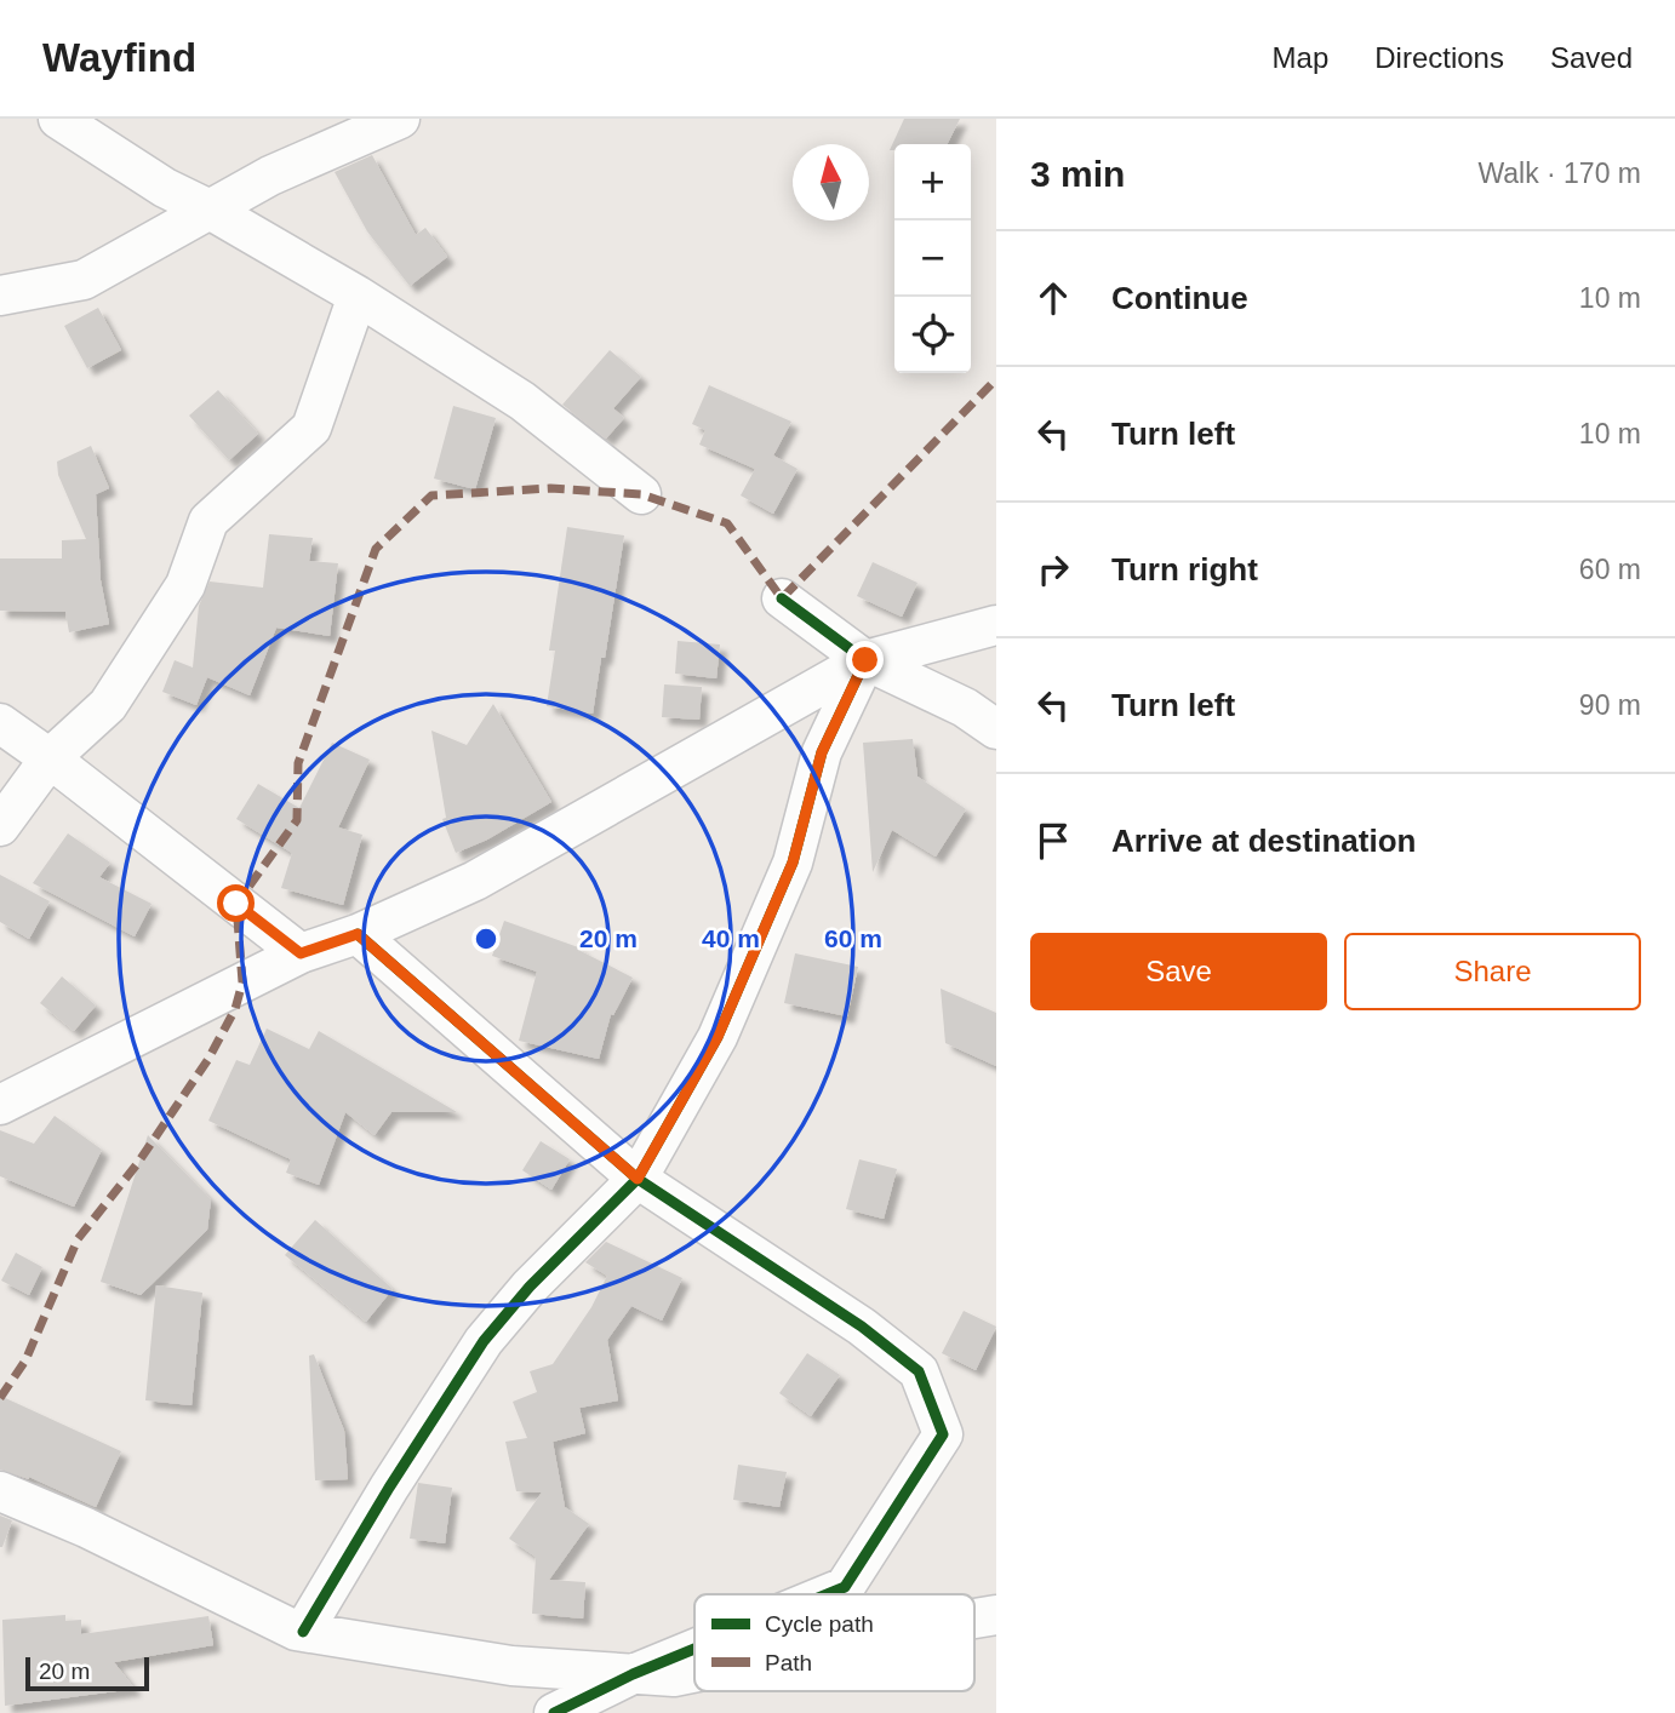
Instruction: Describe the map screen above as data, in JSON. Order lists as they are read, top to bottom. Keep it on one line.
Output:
{"legend":["Cycle path","Path"],"scale_bar":"20 m","north":"top","page":{"header":"Wayfind","nav":["Map","Directions","Saved"],"heading":["3 min","Walk · 170 m"],"map_buttons":["+","−"],"list":[["Continue","10 m"],["Turn left","10 m"],["Turn right","60 m"],["Turn left","90 m"],"Arrive at destination"],"buttons":["Save","Share"],"scale":"20 m"},"rings":["20 m","40 m","60 m"]}
